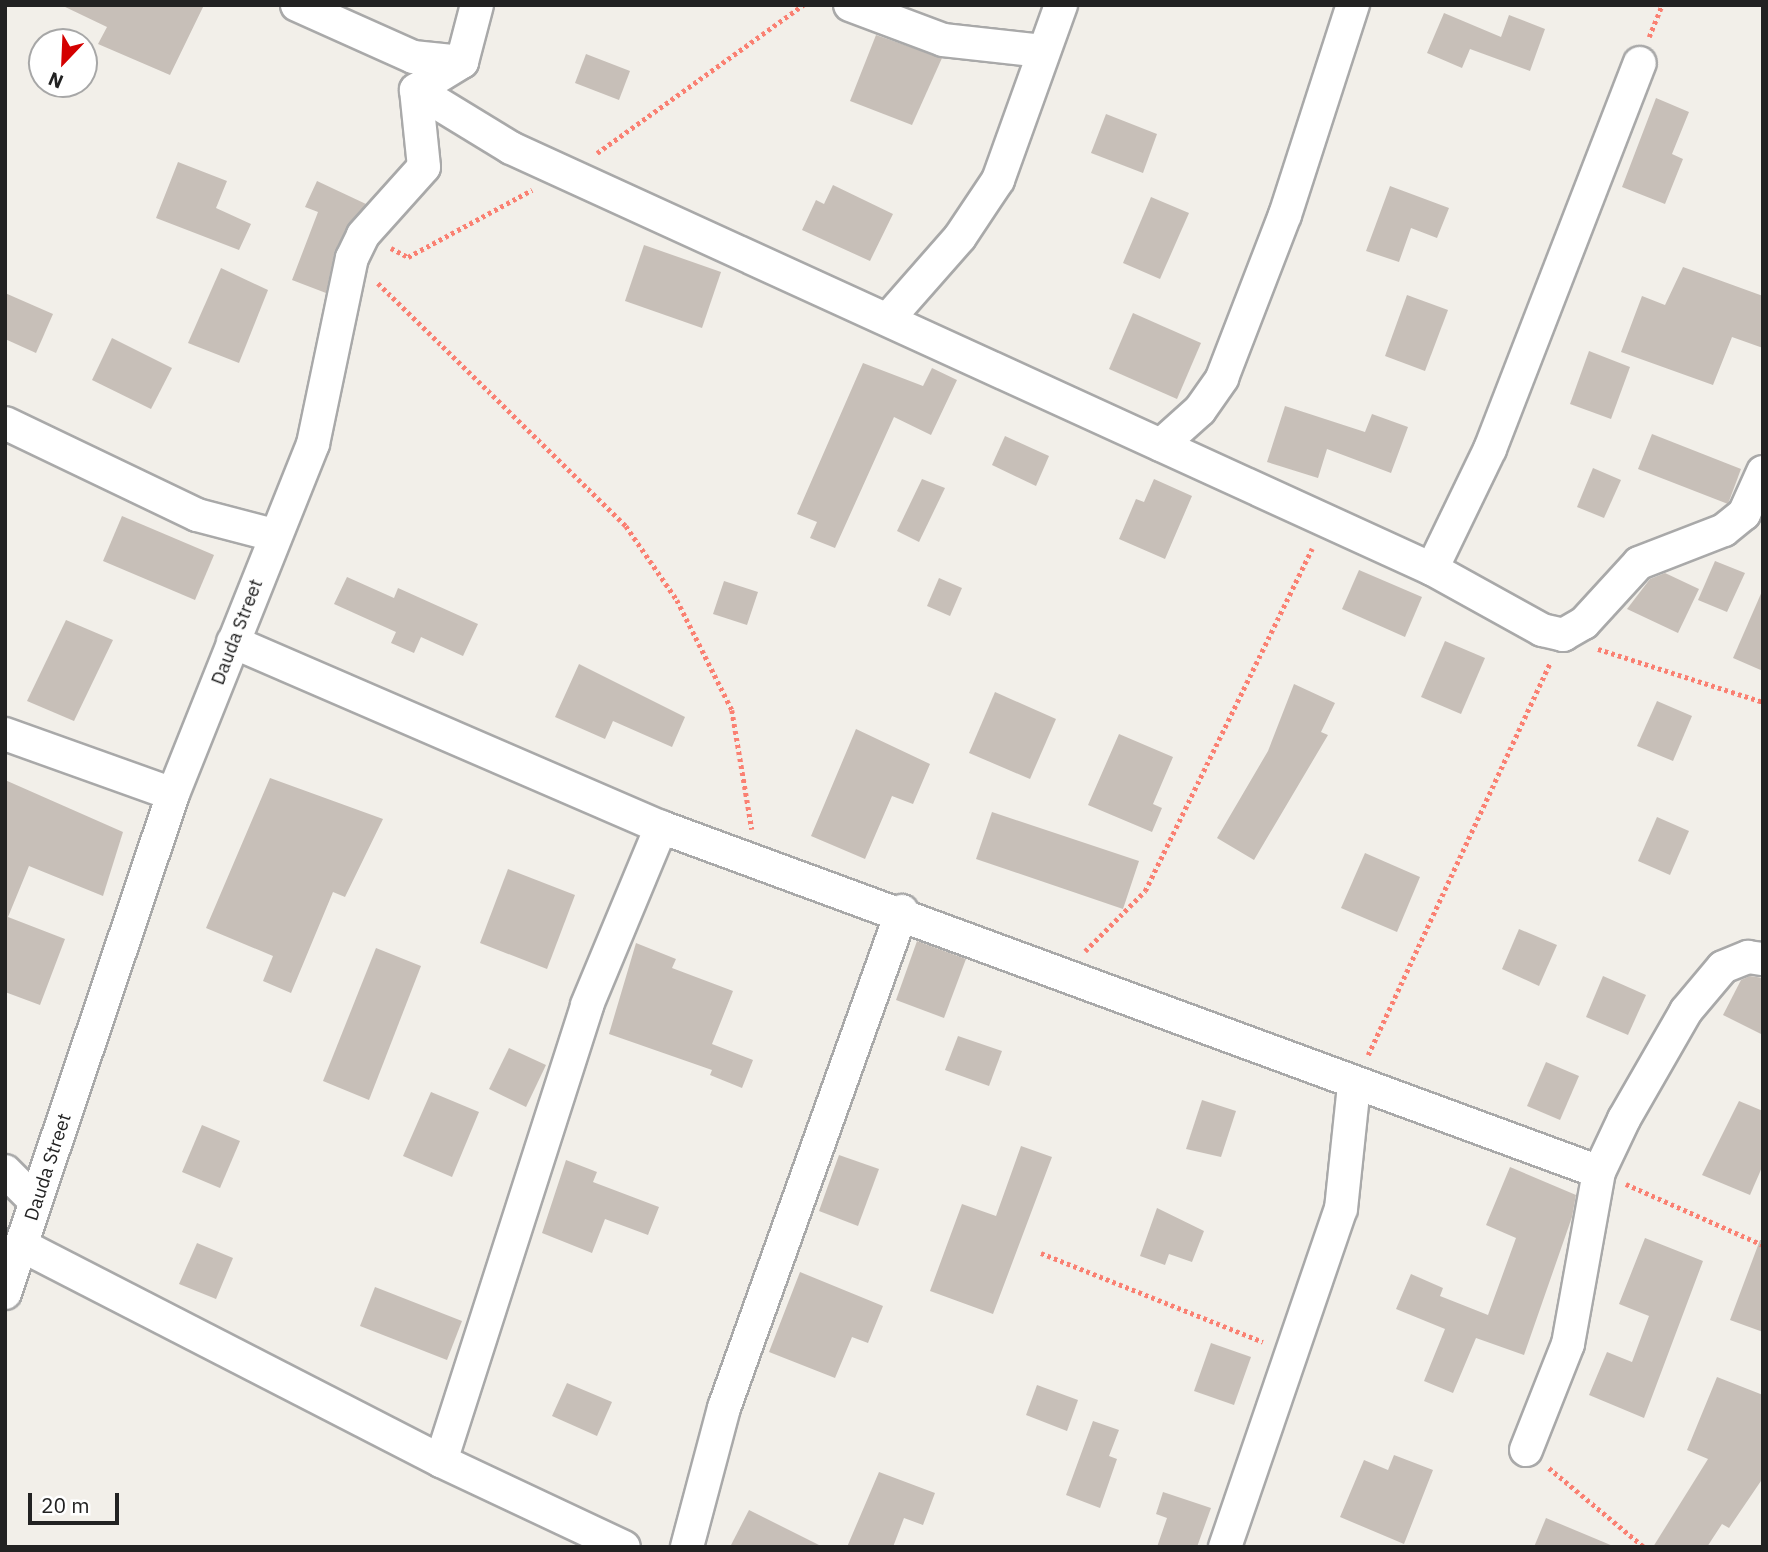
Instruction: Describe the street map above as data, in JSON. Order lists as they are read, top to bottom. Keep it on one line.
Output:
{"streets":{"street":["Dauda Street"]},"scale_bar":"20 m","north":"bottom left"}
